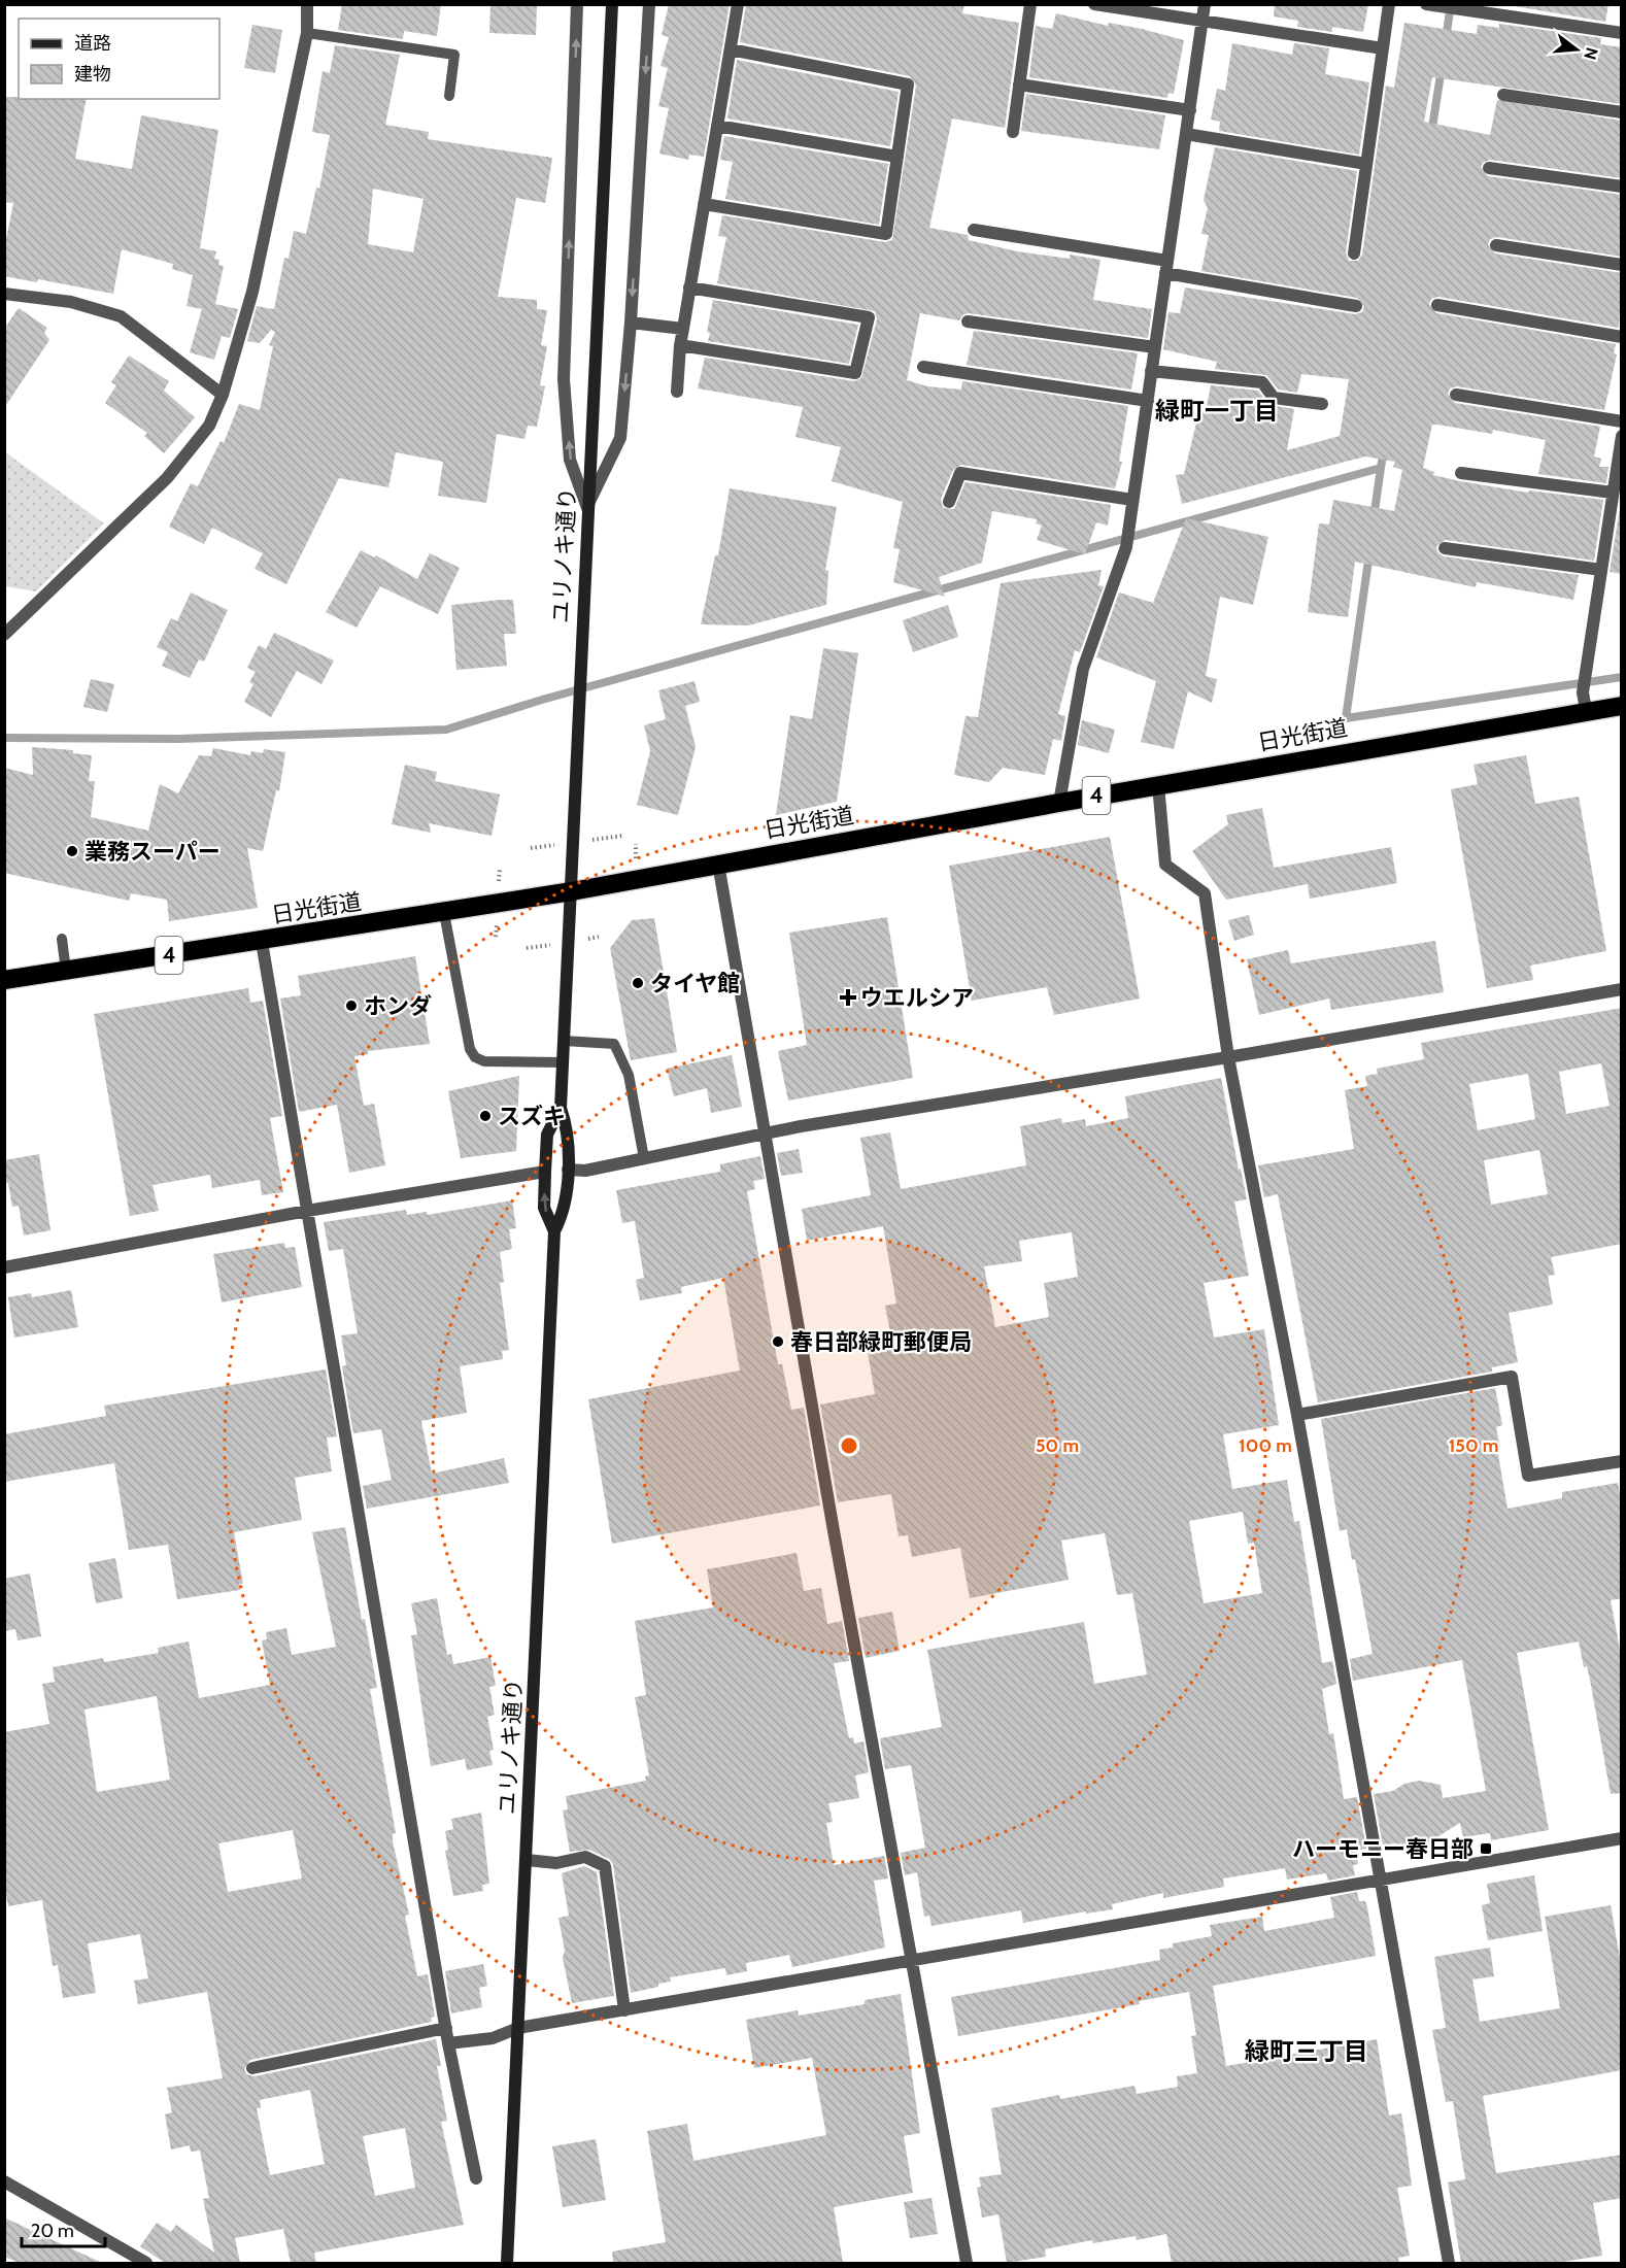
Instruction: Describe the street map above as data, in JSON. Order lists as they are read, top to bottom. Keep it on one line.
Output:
{"streets":{"highway":["日光街道","4"],"street":["ユリノキ通り"]},"crossings":[["ユリノキ通り","日光街道"]],"districts":["緑町一丁目","緑町三丁目"],"places":{"other":["業務スーパー","タイヤ館","ホンダ","スズキ","春日部緑町郵便局"],"health":["ウエルシア"],"transit":["ハーモニー春日部"]},"legend":["道路","建物"],"scale_bar":"20 m","north":"right","rings":["50 m","100 m","150 m"]}
